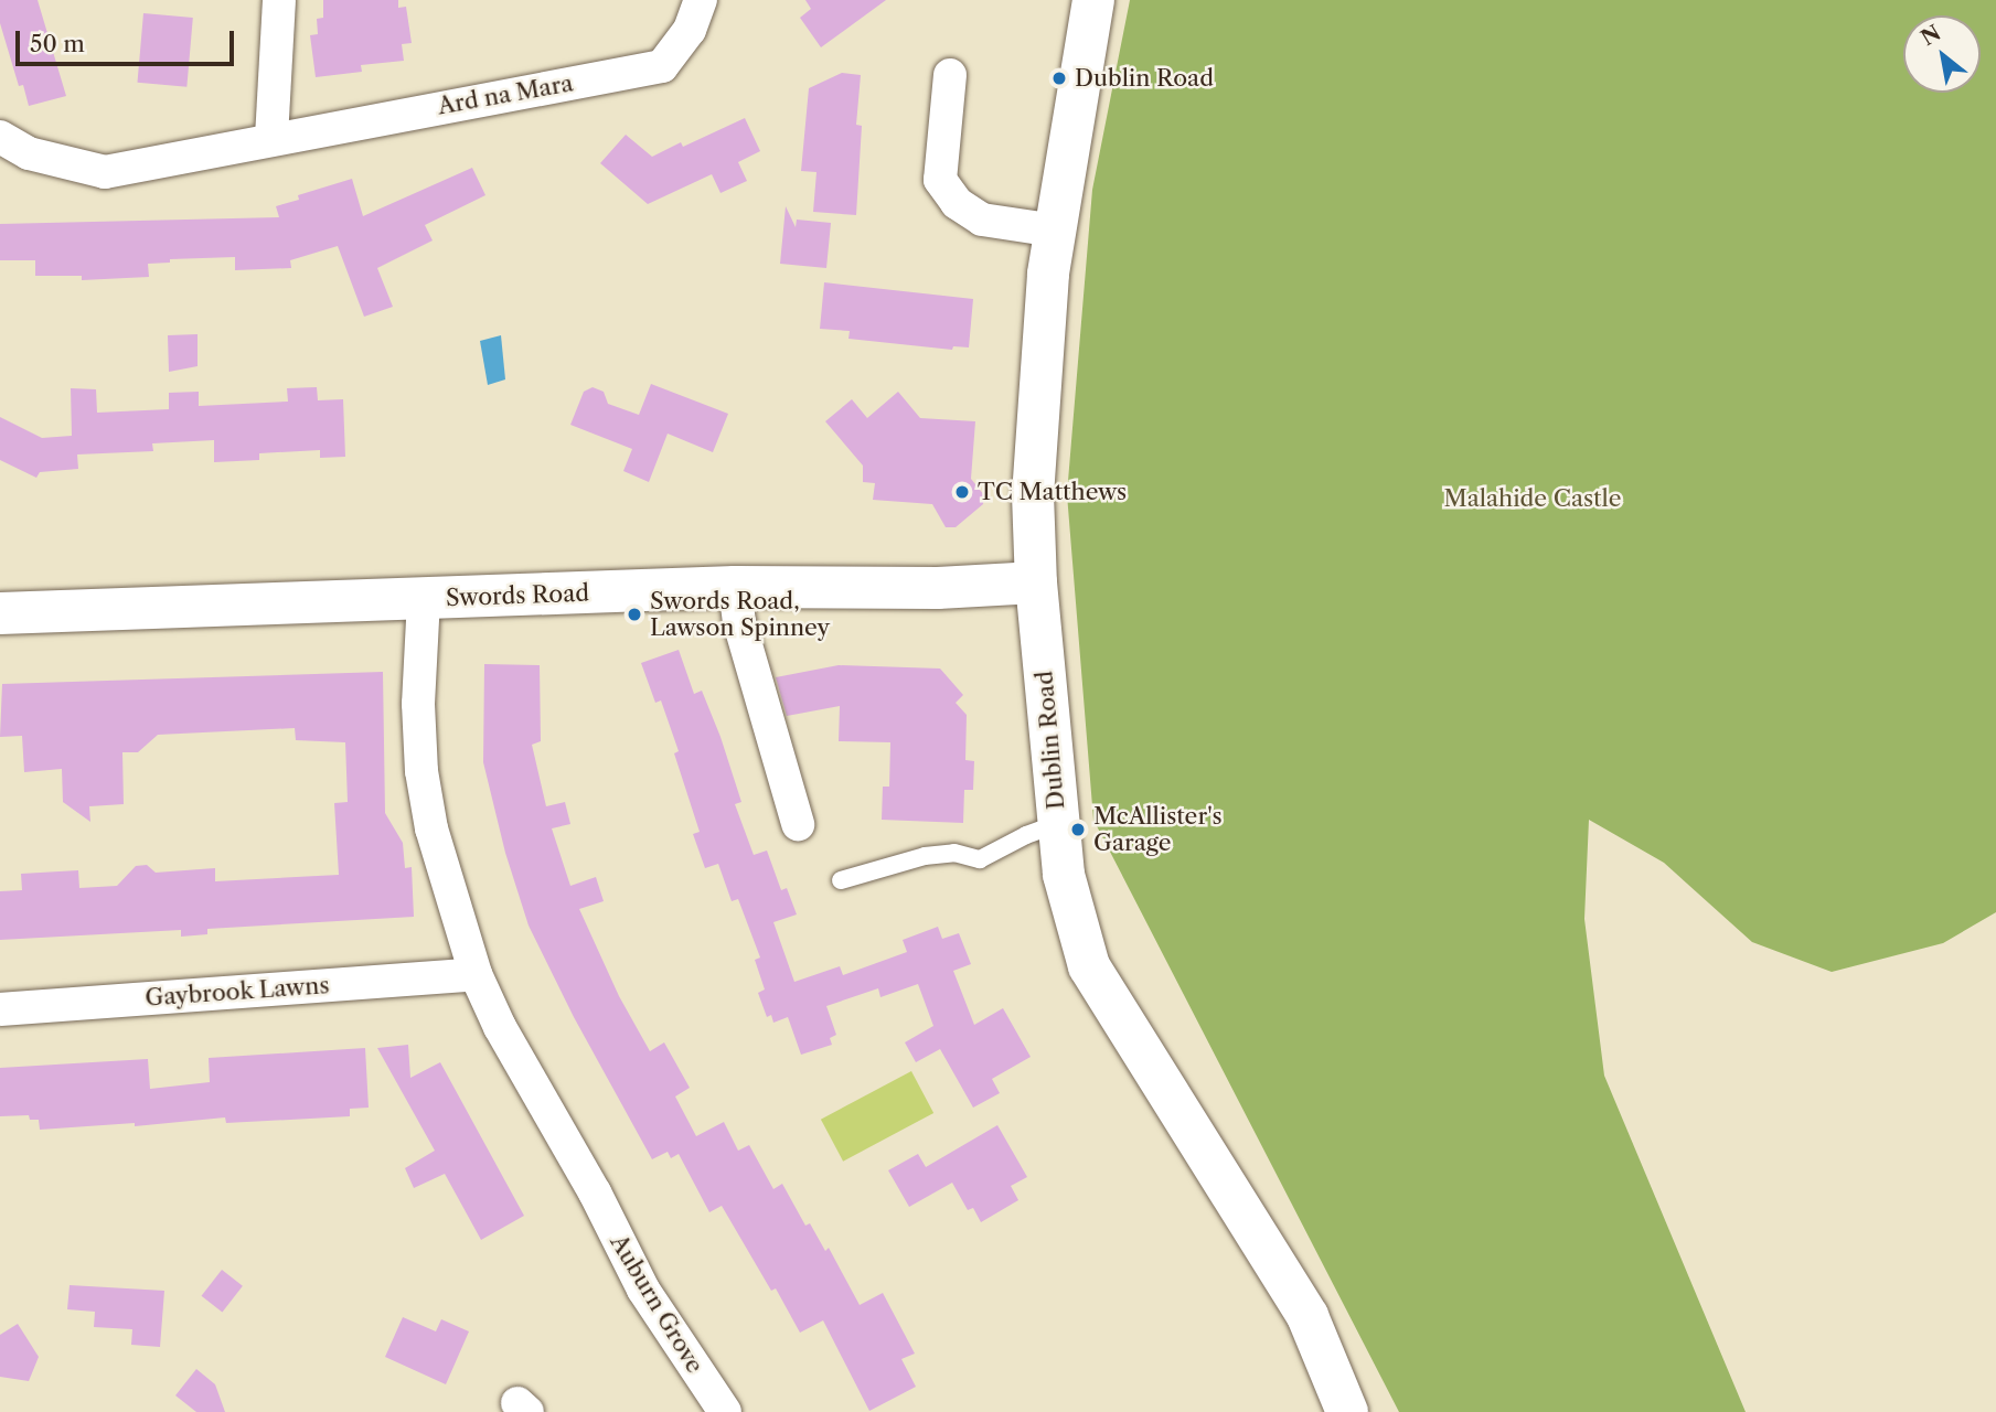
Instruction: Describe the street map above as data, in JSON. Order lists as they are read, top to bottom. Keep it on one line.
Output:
{"streets":{"main road":["Swords Road","Dublin Road"],"street":["Ard na Mara","Gaybrook Lawns","Auburn Grove"]},"crossings":[["Swords Road","Dublin Road"],["Gaybrook Lawns","Auburn Grove"]],"parks":["Malahide Castle"],"places":["Dublin Road","TC Matthews","Swords Road, Lawson Spinney","McAllister's Garage"],"scale_bar":"50 m","north":"top left"}
